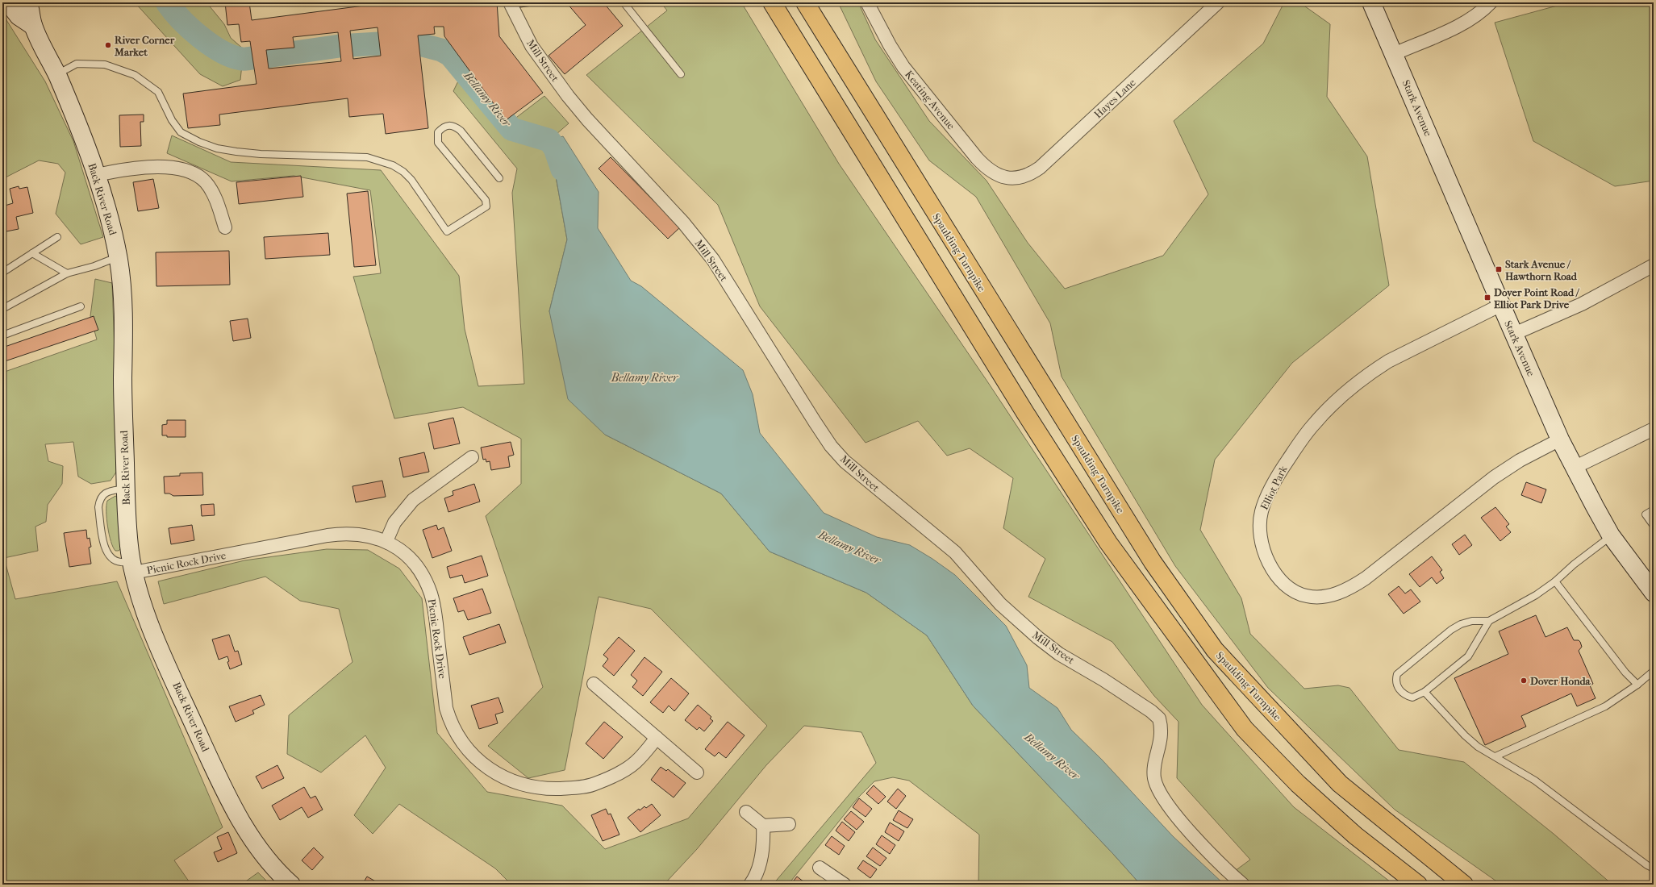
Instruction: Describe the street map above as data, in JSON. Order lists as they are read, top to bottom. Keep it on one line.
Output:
{"streets":{"highway":["Spaulding Turnpike"],"street":["Mill Street","Hayes Lane","Keating Avenue","Stark Avenue","Back River Road","Elliot Park","Picnic Rock Drive"]},"crossings":[["Hayes Lane","Keating Avenue"],["Stark Avenue","Elliot Park"],["Back River Road","Picnic Rock Drive"]],"water":["Bellamy River"],"places":{"other":["River Corner Market","Dover Honda"],"transit":["Stark Avenue / Hawthorn Road","Dover Point Road / Elliot Park Drive"]}}
